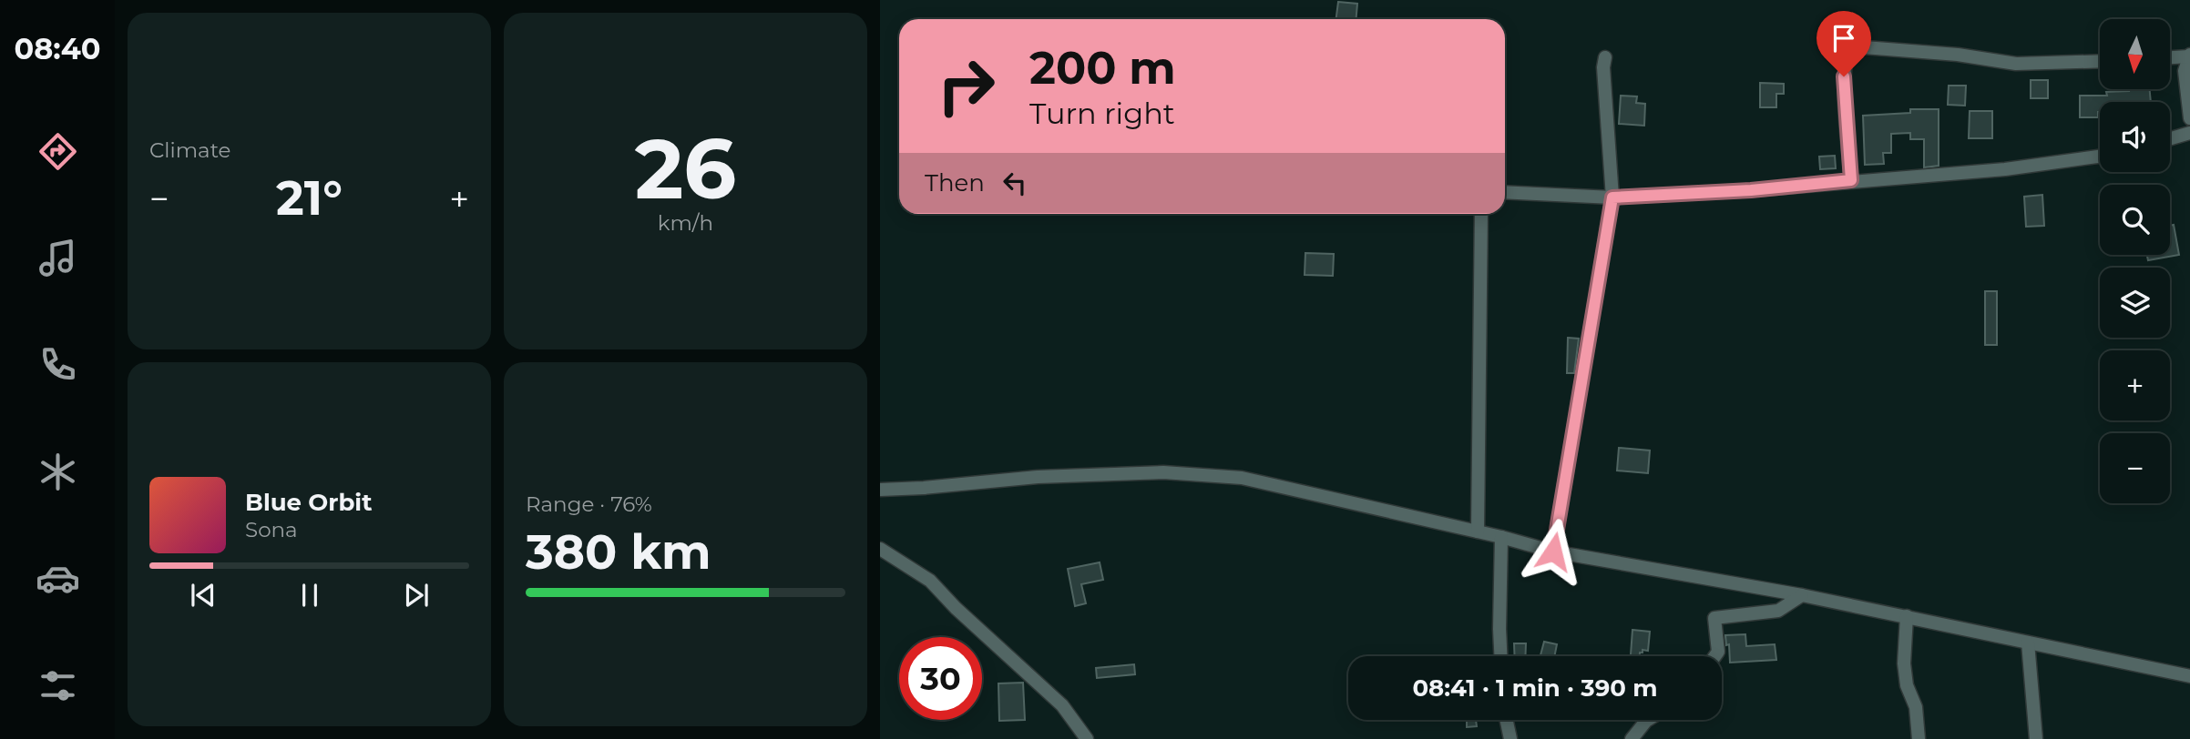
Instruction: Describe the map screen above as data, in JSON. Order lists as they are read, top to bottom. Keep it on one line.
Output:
{"north":"bottom","page":{"tabs":"08:40","tile":["Climate",["26","km/h"],["Range · 76%","380 km"]],"map_buttons":["+","−"],"turn":["200 m","Turn right"],"then":"Then","heat":["−","21°","+"],"song":["Blue Orbit","Sona"],"limit":"30","trip":"08:41 · 1 min · 390 m"}}
